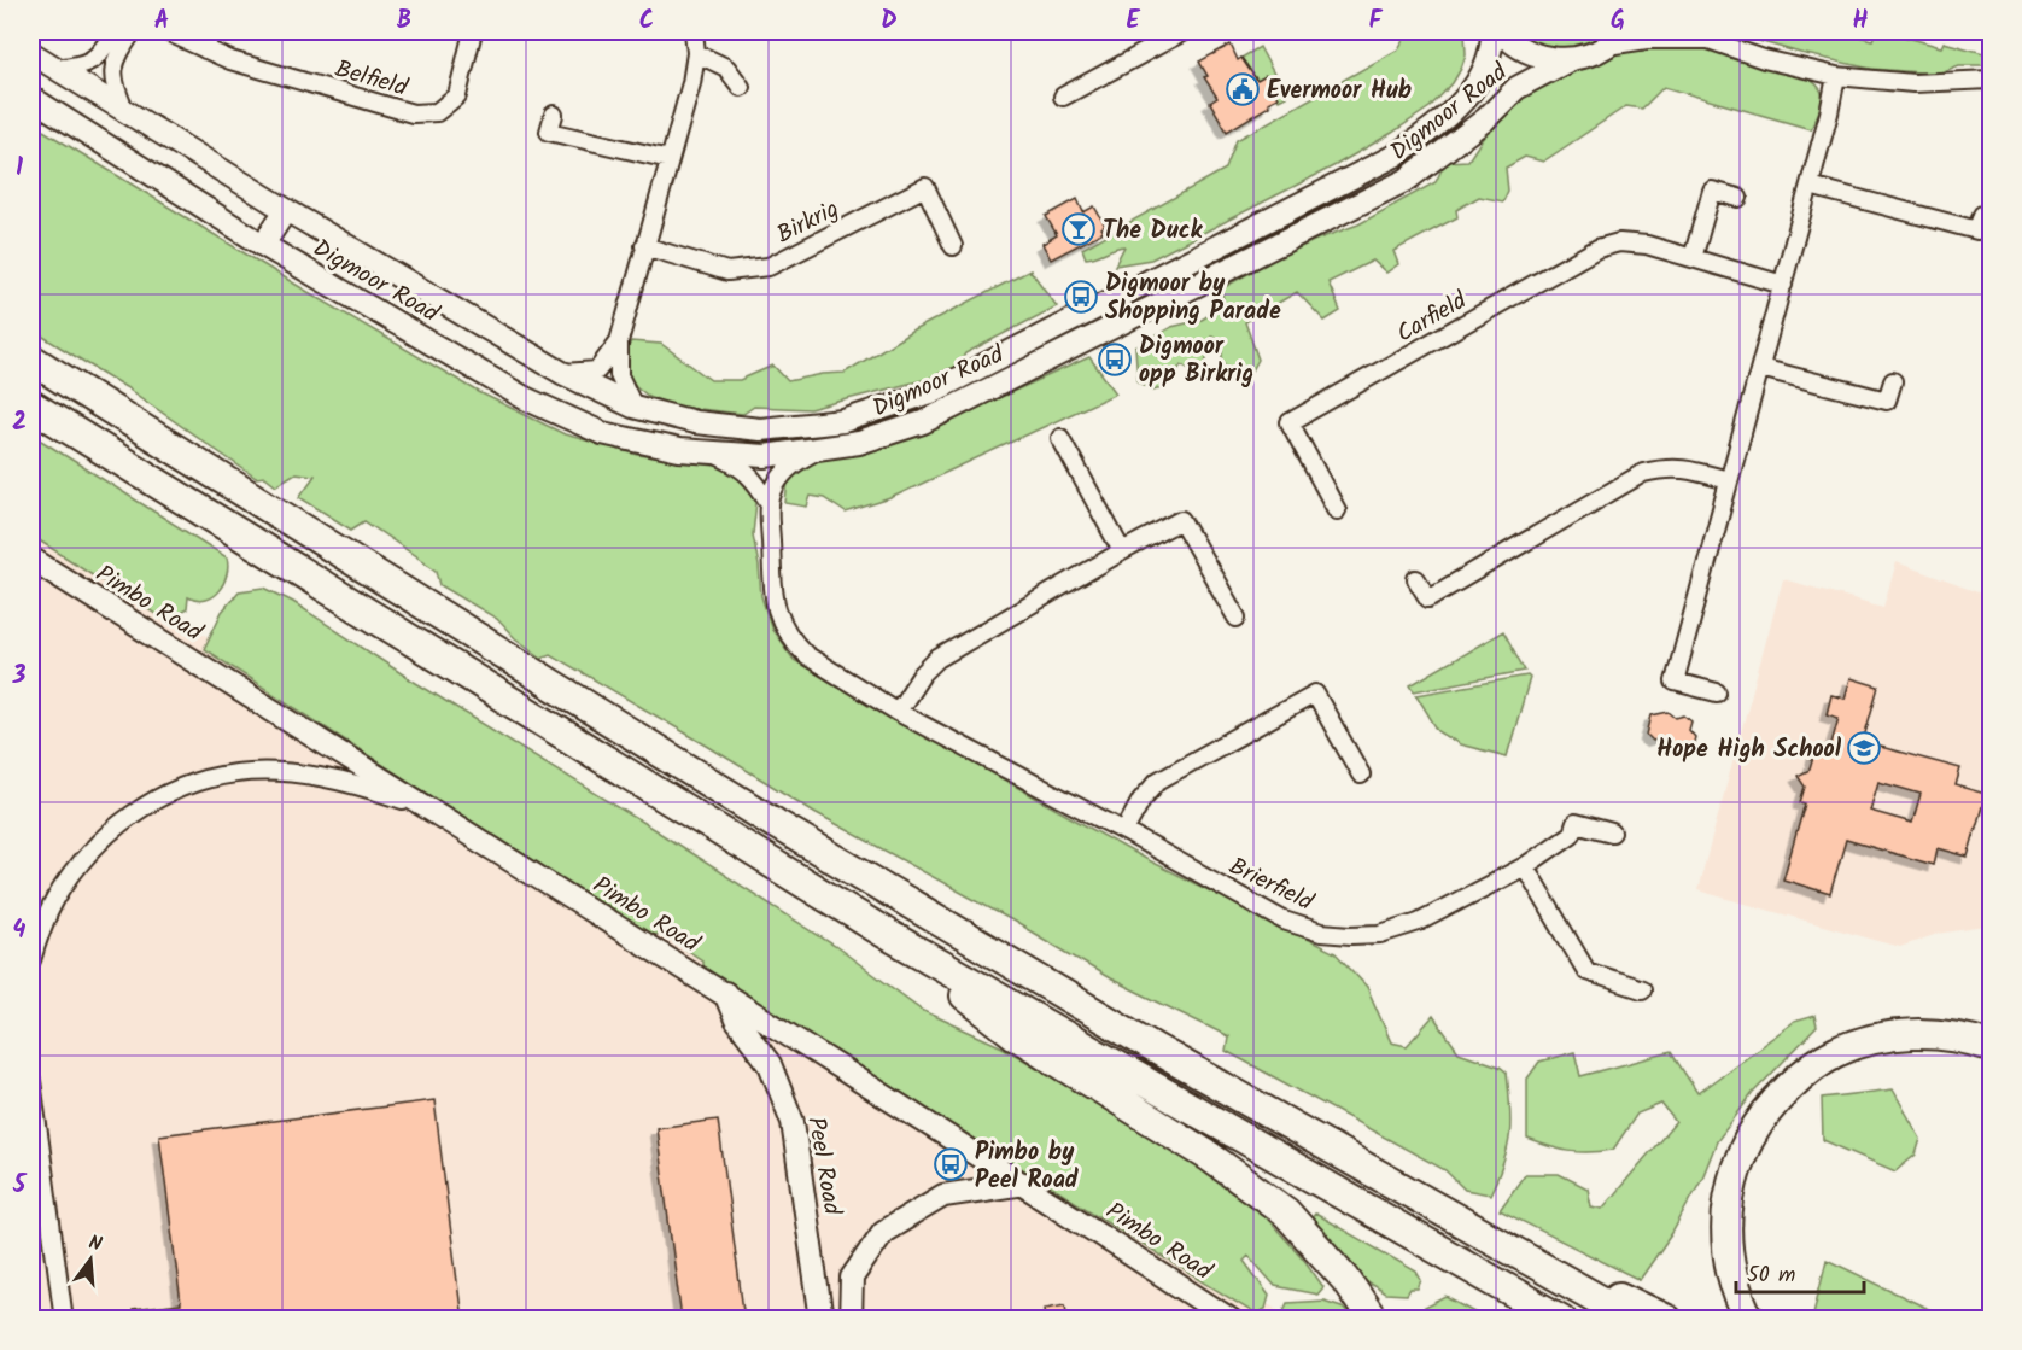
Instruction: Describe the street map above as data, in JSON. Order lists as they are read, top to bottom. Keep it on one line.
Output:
{"streets":{"street":["Belfield","Digmoor Road","Birkrig","Carfield","Pimbo Road","Brierfield","Peel Road"]},"crossings":[["Pimbo Road","Peel Road"]],"places":{"public building":["Evermoor Hub"],"bar":["The Duck"],"bus stop":["Digmoor by Shopping Parade","Digmoor opp Birkrig","Pimbo by Peel Road"],"school or university":["Hope High School"]},"scale_bar":"50 m","north":"top","grid":{"columns":["A","B","C","D","E","F","G","H"],"rows":["1","2","3","4","5"]}}
